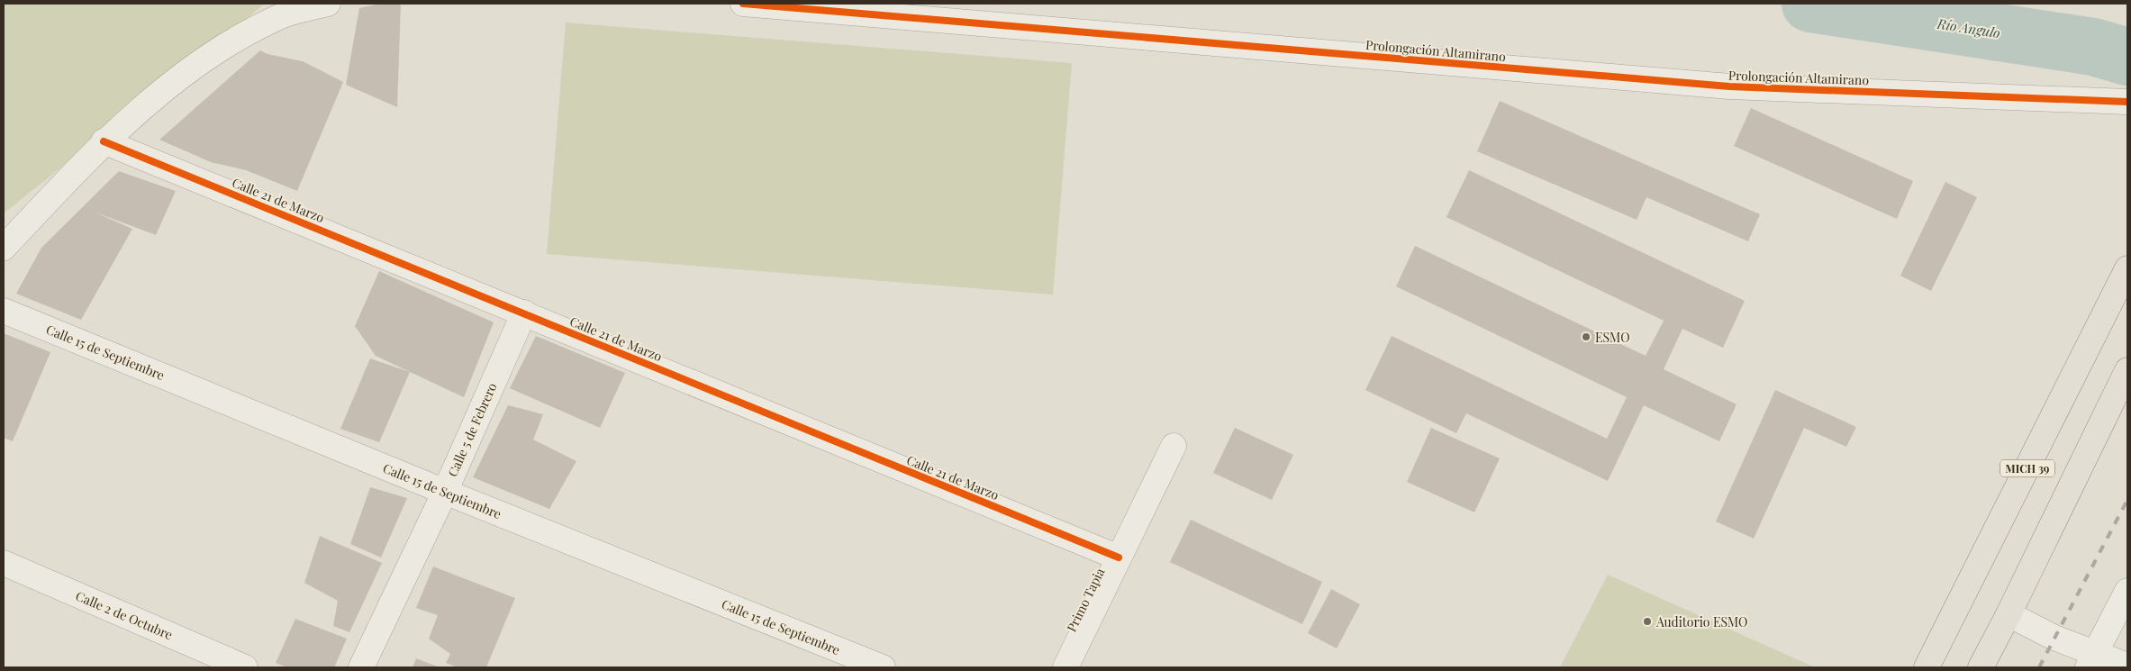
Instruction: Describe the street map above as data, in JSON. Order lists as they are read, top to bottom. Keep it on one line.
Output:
{"streets":{"main road":["MICH 39"],"street":["Prolongación Altamirano","Calle 21 de Marzo","Calle 15 de Septiembre","Calle 5 de Febrero","Primo Tapia","Calle 2 de Octubre"]},"crossings":[["Calle 21 de Marzo","Calle 5 de Febrero"],["Calle 21 de Marzo","Primo Tapia"],["Calle 15 de Septiembre","Calle 5 de Febrero"]],"water":["Río Angulo"],"places":["ESMO","Auditorio ESMO"]}
